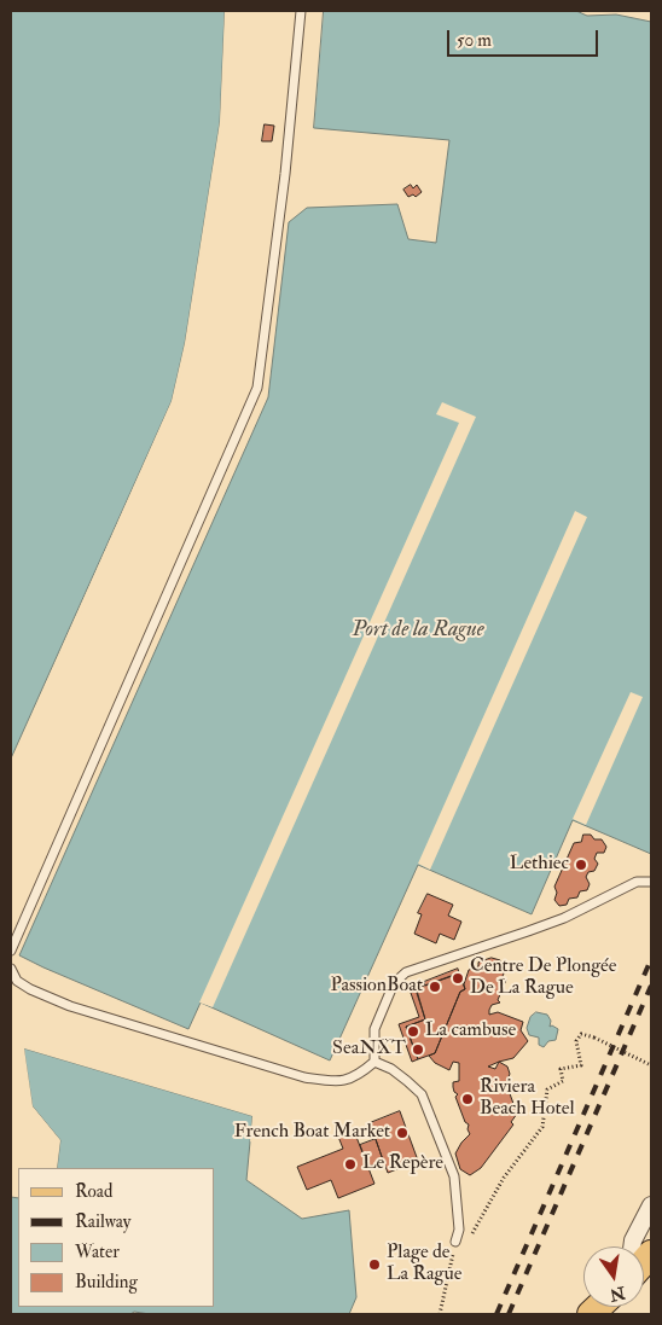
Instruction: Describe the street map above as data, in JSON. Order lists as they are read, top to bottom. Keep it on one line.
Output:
{"water":["Port de la Rague"],"places":["Lethiec","Centre De Plongée De La Rague","PassionBoat","La cambuse","SeaNXT","Riviera Beach Hotel","French Boat Market","Le Repère","Plage de La Rague"],"legend":["Road","Railway","Water","Building"],"scale_bar":"50 m","north":"bottom"}
